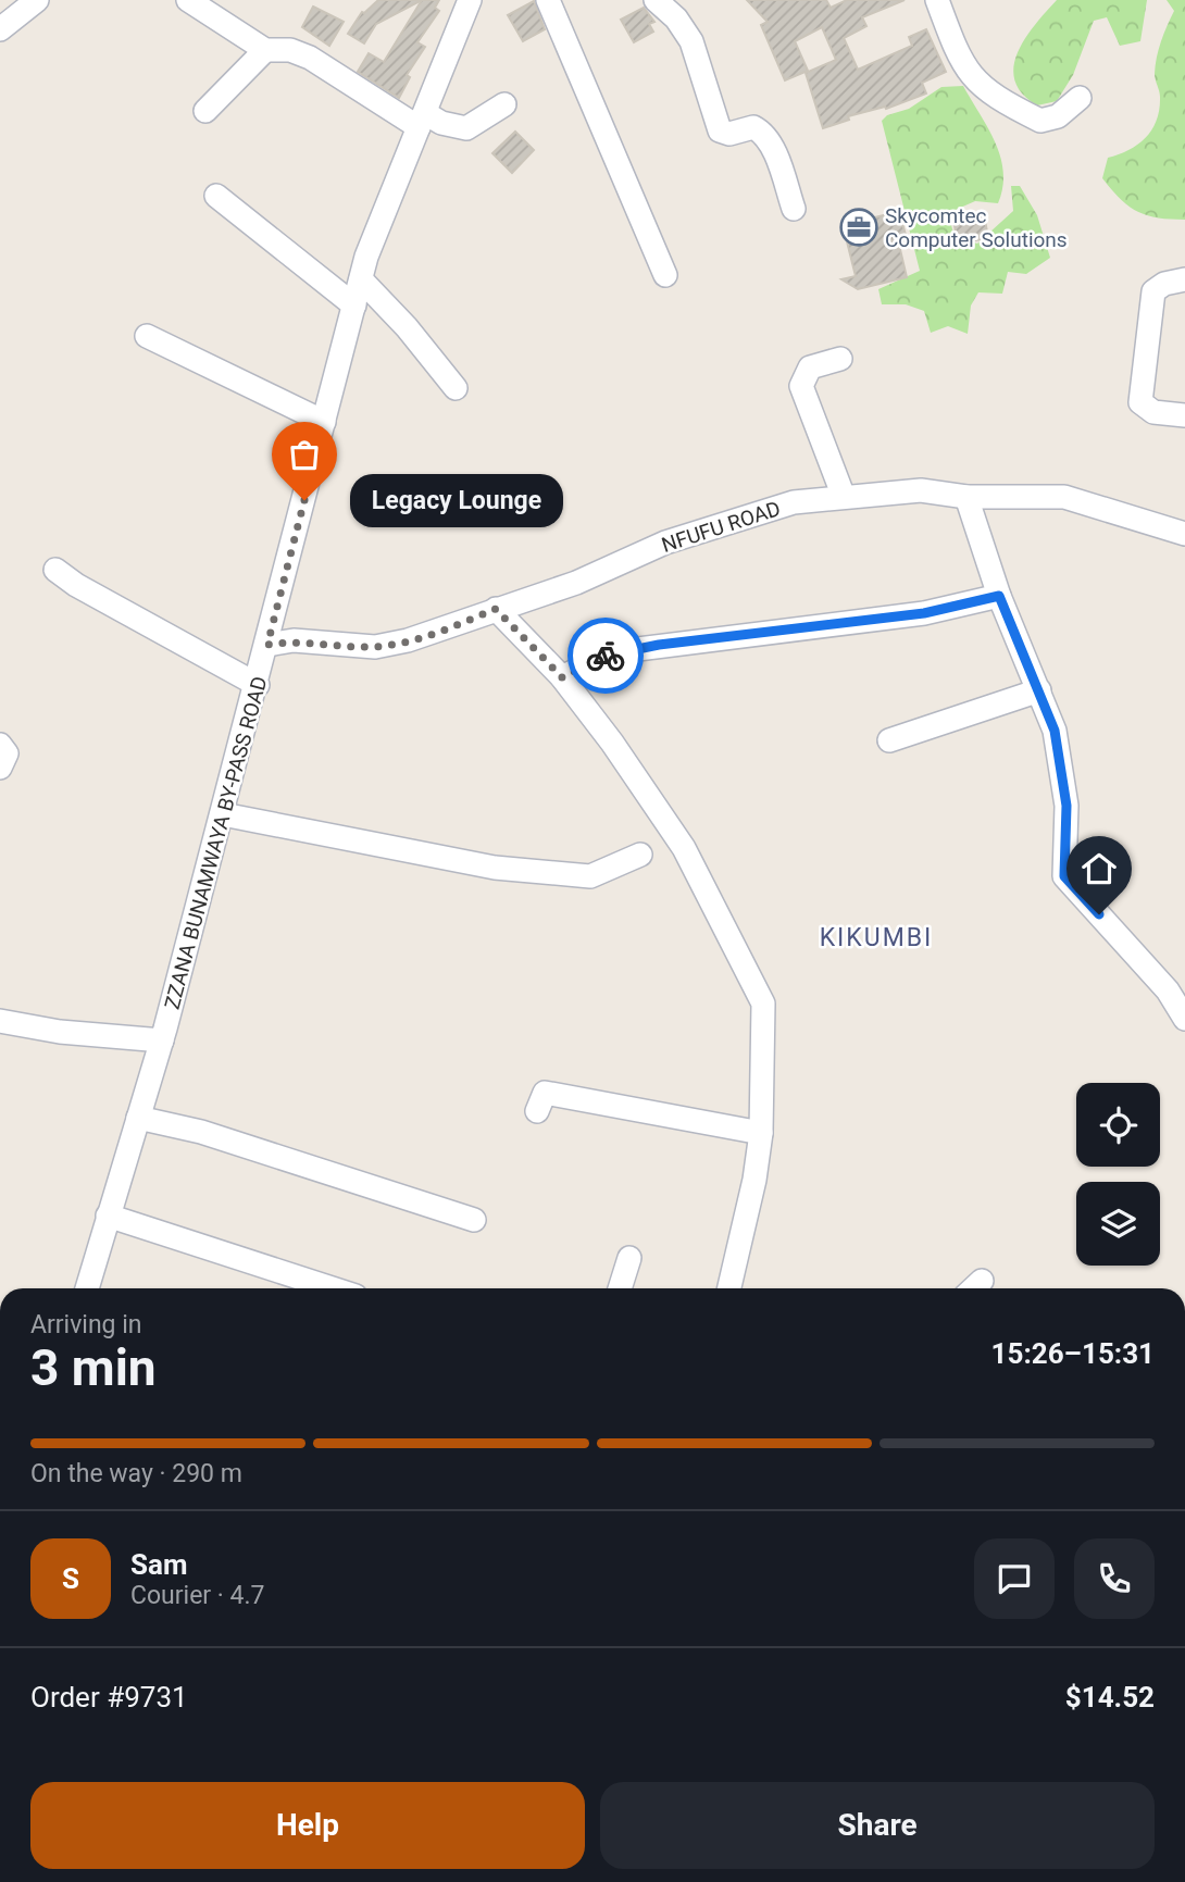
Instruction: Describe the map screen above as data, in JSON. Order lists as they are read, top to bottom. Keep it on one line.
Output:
{"streets":{"street":["NFUFU ROAD","ZZANA BUNAMWAYA BY-PASS ROAD"]},"crossings":[["NFUFU ROAD","ZZANA BUNAMWAYA BY-PASS ROAD"]],"districts":["KIKUMBI"],"places":{"office":["Skycomtec Computer Solutions"],"other":["Legacy Lounge"]},"page":{"bubble":"Legacy Lounge","heading":["3 min","Arriving in","15:26–15:31"],"panel":["Sam","Courier · 4.7","Order #9731","$14.52"],"bar":"On the way · 290 m","round":"S","buttons":["Help","Share"]}}
